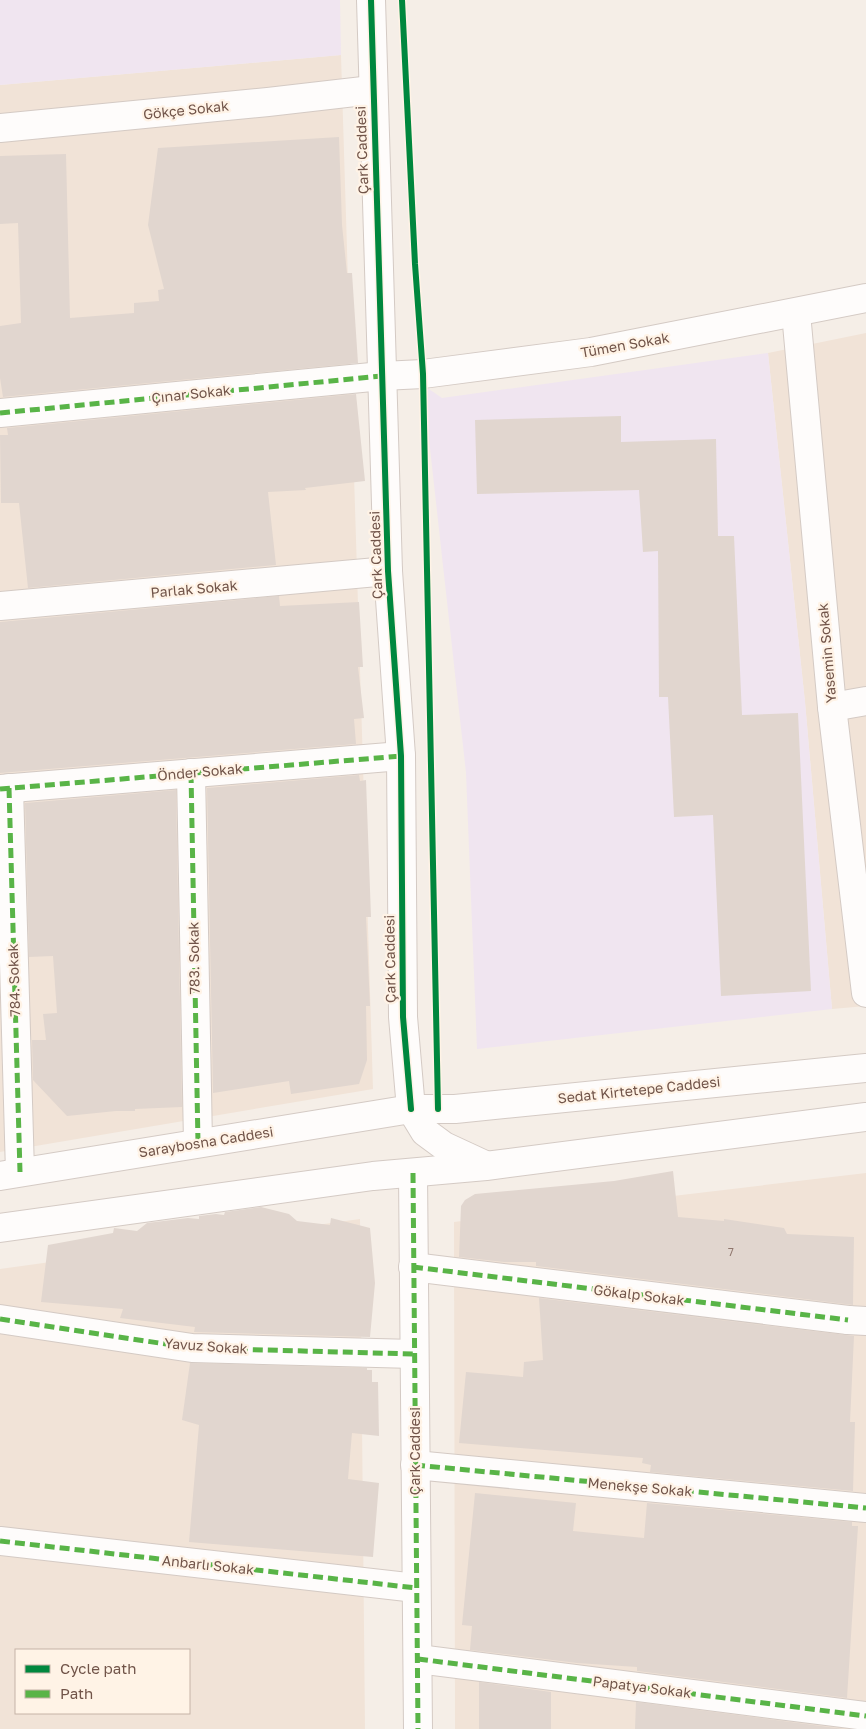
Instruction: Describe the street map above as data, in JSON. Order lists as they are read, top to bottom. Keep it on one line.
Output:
{"streets":{"street":["Gökçe Sokak","Çark Caddesi","Tümen Sokak","Çınar Sokak","Parlak Sokak","Yasemin Sokak","Önder Sokak","783. Sokak","784. Sokak","Sedat Kirtetepe Caddesi","Saraybosna Caddesi","Gökalp Sokak","Yavuz Sokak","Menekşe Sokak","Anbarlı Sokak","Papatya Sokak"]},"crossings":[["Gökçe Sokak","Çark Caddesi"],["Çark Caddesi","Tümen Sokak"],["Çark Caddesi","Çınar Sokak"],["Çark Caddesi","Parlak Sokak"],["Çark Caddesi","Önder Sokak"],["Çark Caddesi","Sedat Kirtetepe Caddesi"],["Çark Caddesi","Saraybosna Caddesi"],["Çark Caddesi","Gökalp Sokak"],["Çark Caddesi","Yavuz Sokak"],["Çark Caddesi","Menekşe Sokak"],["Çark Caddesi","Anbarlı Sokak"],["Çark Caddesi","Papatya Sokak"],["Tümen Sokak","Çınar Sokak"],["Tümen Sokak","Yasemin Sokak"],["Önder Sokak","783. Sokak"],["Önder Sokak","784. Sokak"],["783. Sokak","Saraybosna Caddesi"],["784. Sokak","Saraybosna Caddesi"],["Sedat Kirtetepe Caddesi","Saraybosna Caddesi"]],"house_numbers":["7"],"legend":["Cycle path","Path"]}
